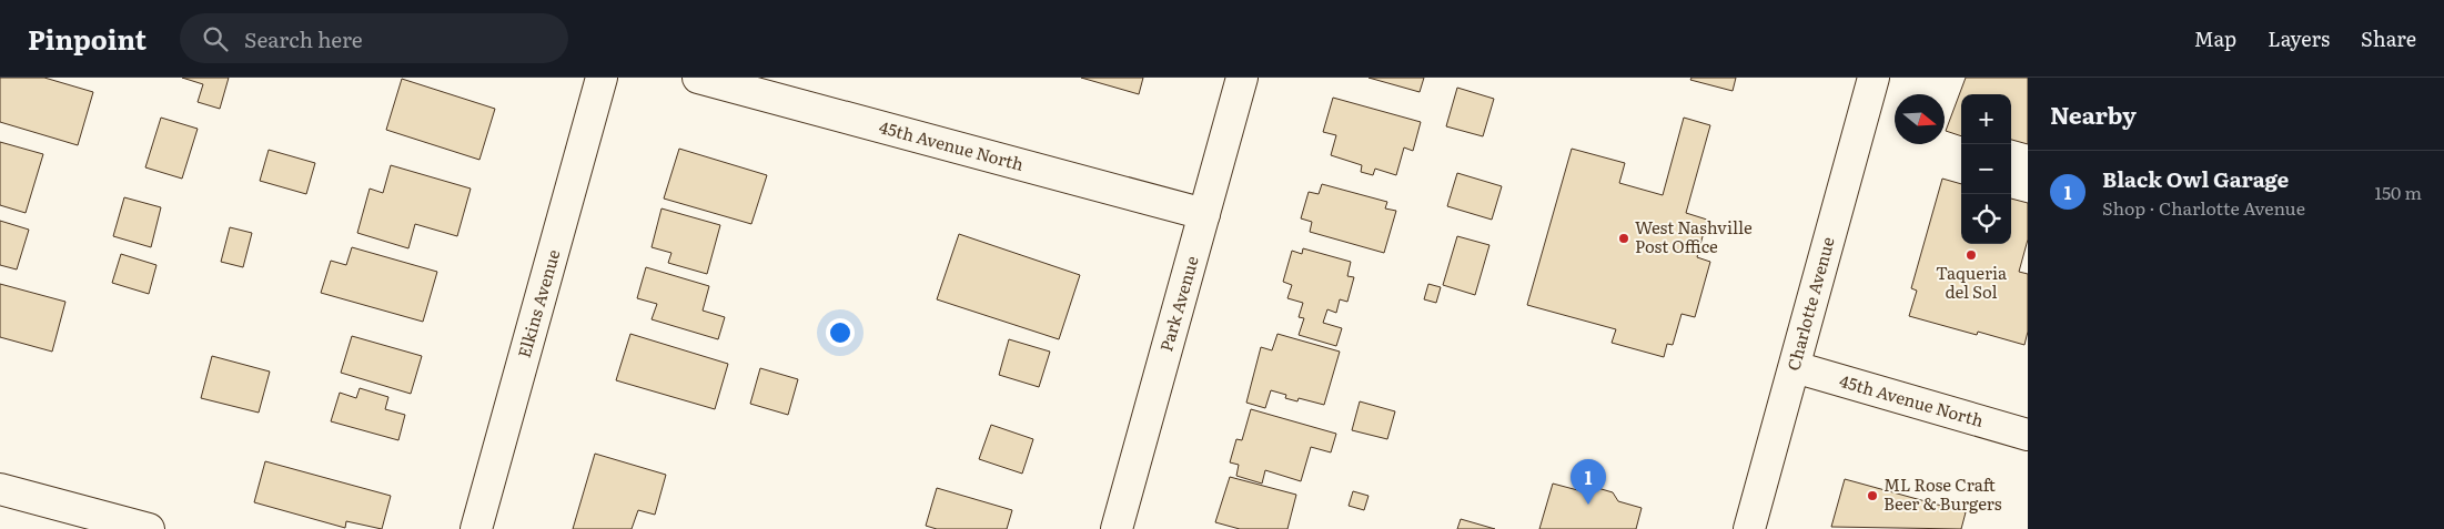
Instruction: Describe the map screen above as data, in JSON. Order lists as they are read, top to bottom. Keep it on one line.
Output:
{"streets":{"street":["45th Avenue North","Elkins Avenue","Park Avenue","Charlotte Avenue"]},"crossings":[["45th Avenue North","Park Avenue"],["45th Avenue North","Charlotte Avenue"]],"places":["West Nashville Post Office","Taqueria del Sol","ML Rose Craft Beer & Burgers"],"north":"right","page":{"header":"Pinpoint","search":"Search here","nav":["Map","Layers","Share"],"heading":"Nearby","map_buttons":["+","−"],"list":[{"mark":"1","name":"Black Owl Garage","note":"Shop · Charlotte Avenue","value":"150 m"}],"pins":"1"}}
